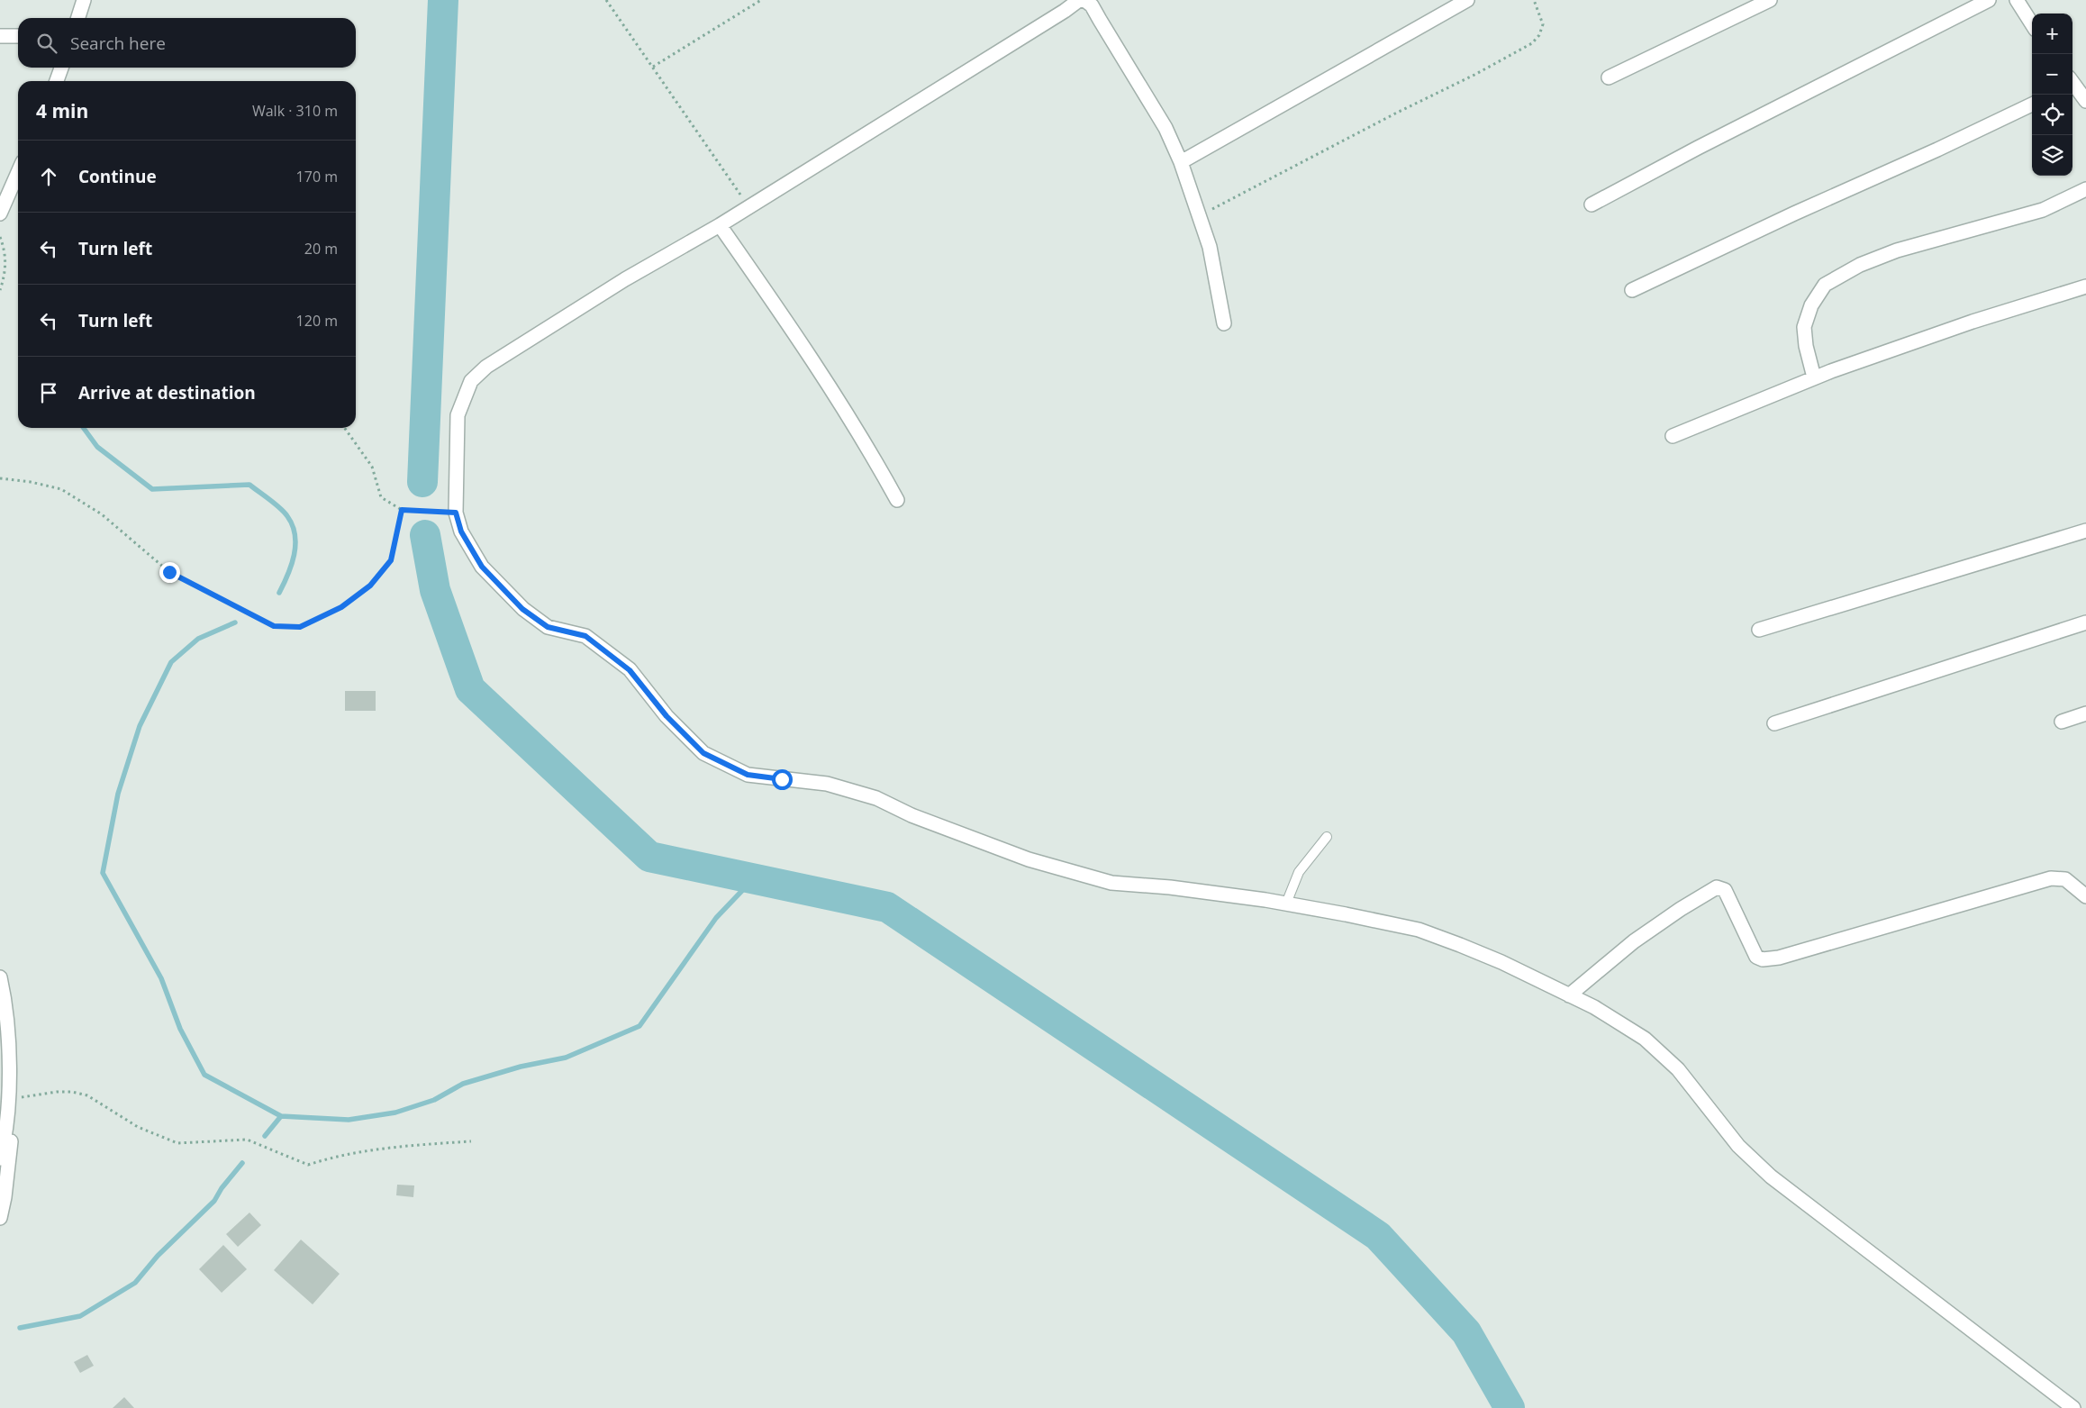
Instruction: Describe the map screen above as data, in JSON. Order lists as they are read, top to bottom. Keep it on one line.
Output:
{"page":{"map_buttons":["+","−"],"search":"Search here","heading":["4 min","Walk · 310 m"],"list":[["Continue","170 m"],["Turn left","20 m"],["Turn left","120 m"],"Arrive at destination"]}}
